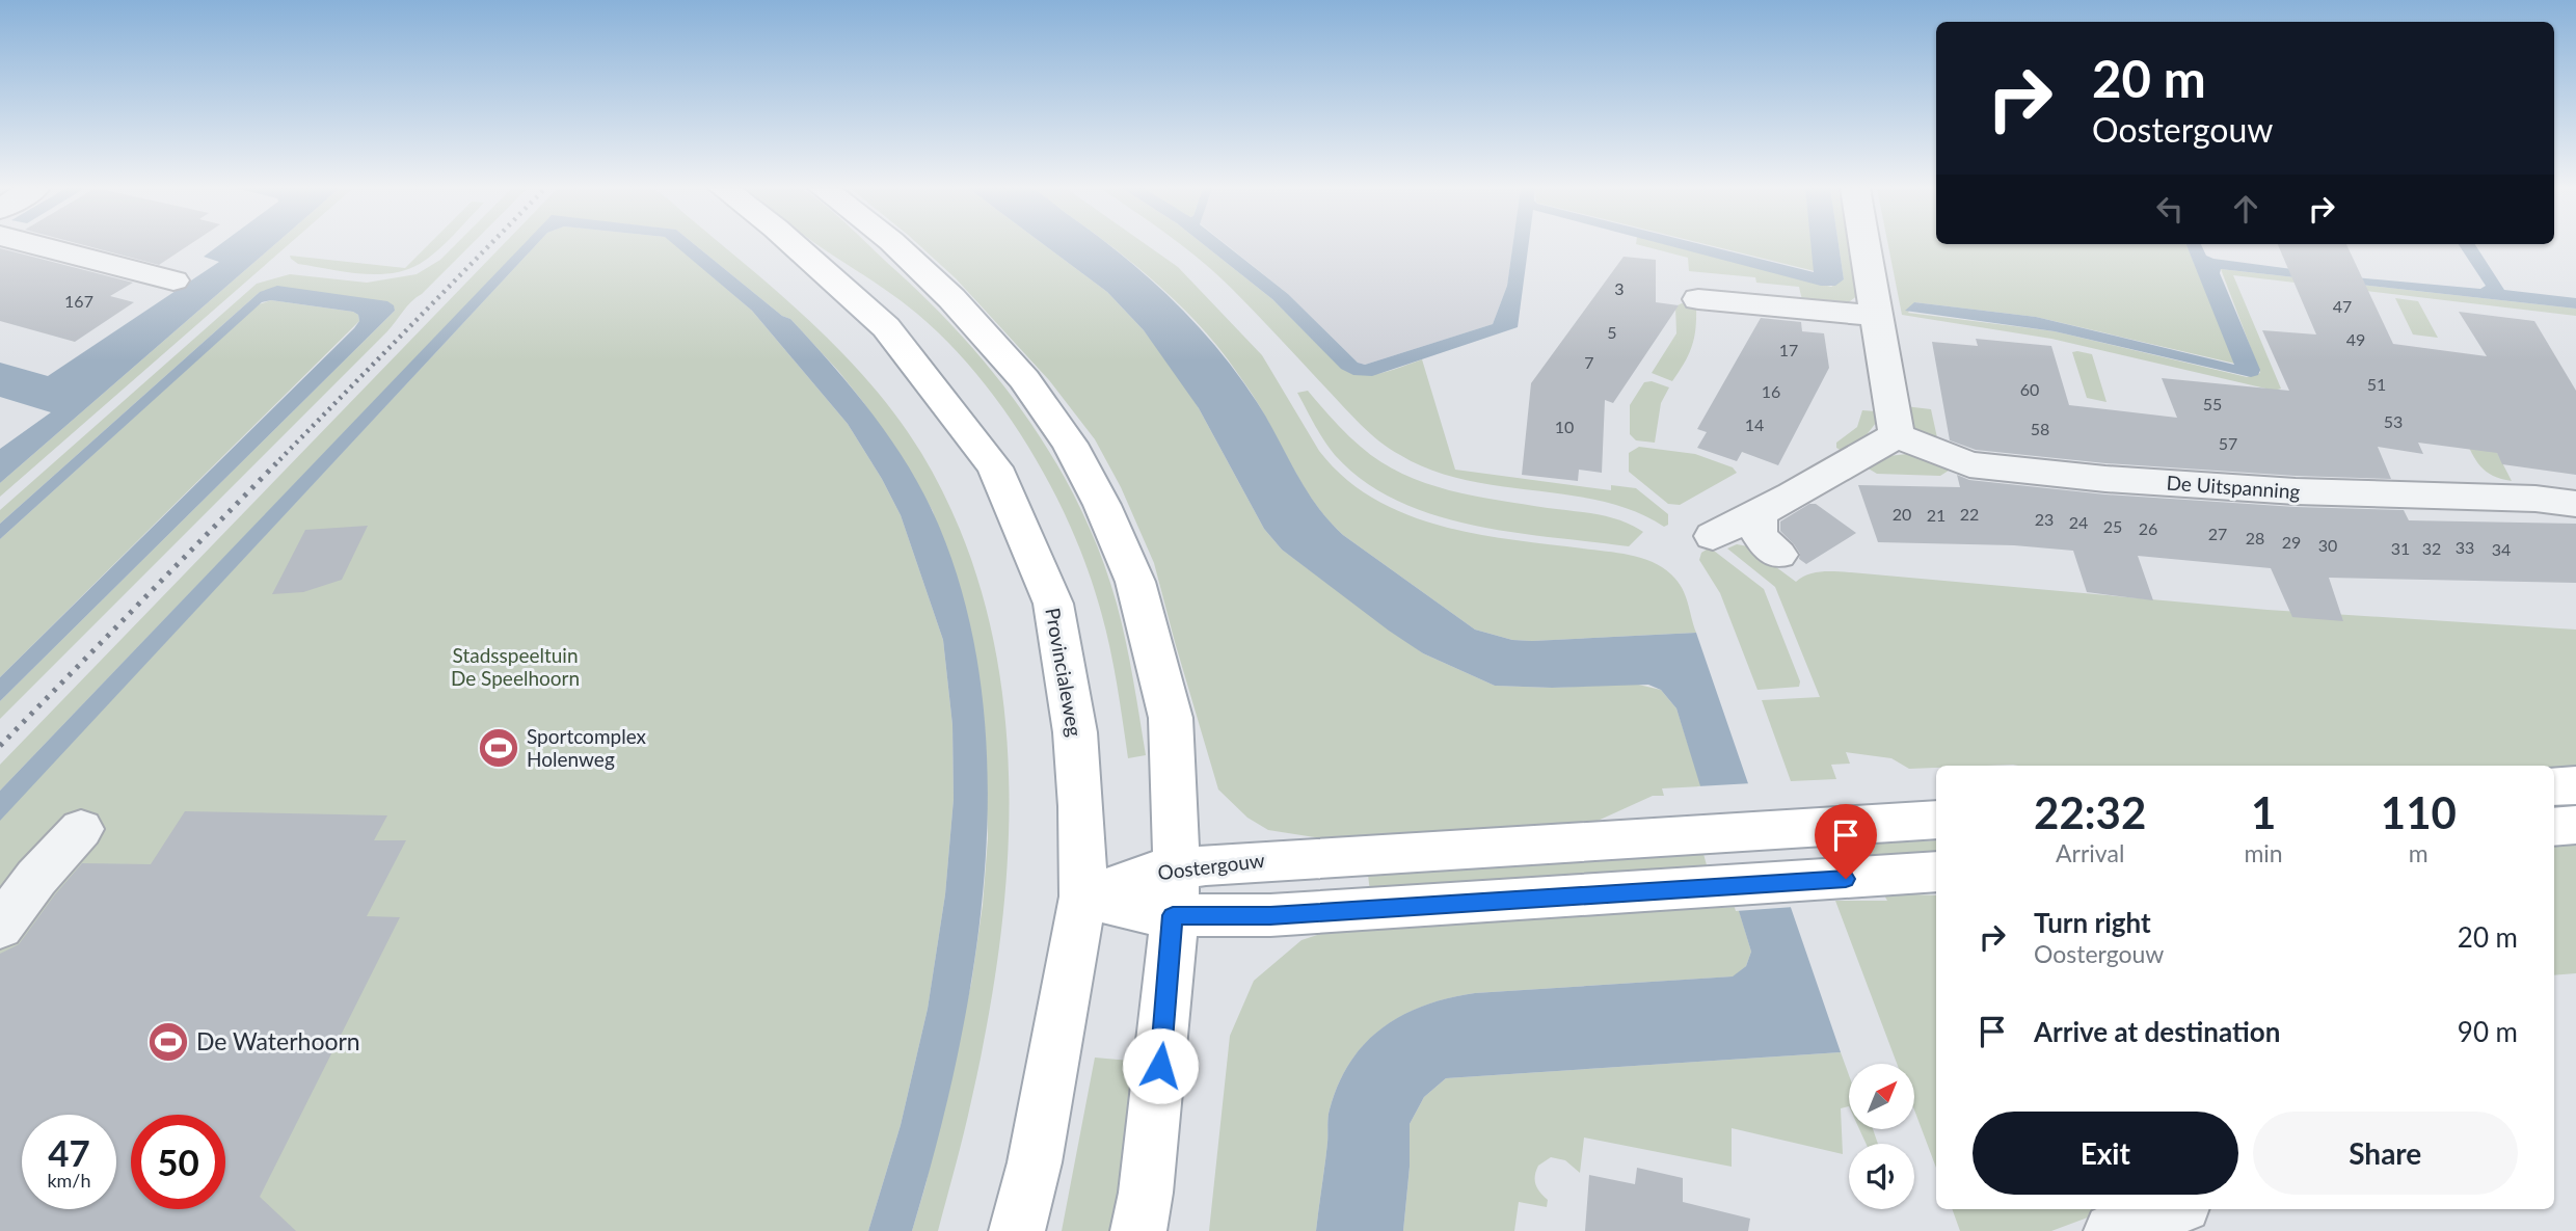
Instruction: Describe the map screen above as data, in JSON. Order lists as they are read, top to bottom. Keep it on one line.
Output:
{"streets":{"main road":["Provincialeweg","Oostergouw"],"street":["De Uitspanning"]},"crossings":[["Provincialeweg","Oostergouw"]],"parks":["Stadsspeeltuin De Speelhoorn"],"places":{"sports":["Sportcomplex Holenweg","De Waterhoorn"]},"house_numbers":["3","167","47","5","49","17","7","51","60","16","55","53","14","10","58","57","20","22","21","23","24","25","26","27","28","29","30","33","31","32","34"],"north":"top right","page":{"turn":["20 m","Oostergouw"],"eta":["22:32","Arrival","1","min","110","m"],"list":[{"name":"Turn right","note":"Oostergouw","value":"20 m"},{"name":"Arrive at destination","value":"90 m"}],"buttons":["Exit","Share"],"speed":"47 km/h","limit":"50"}}
